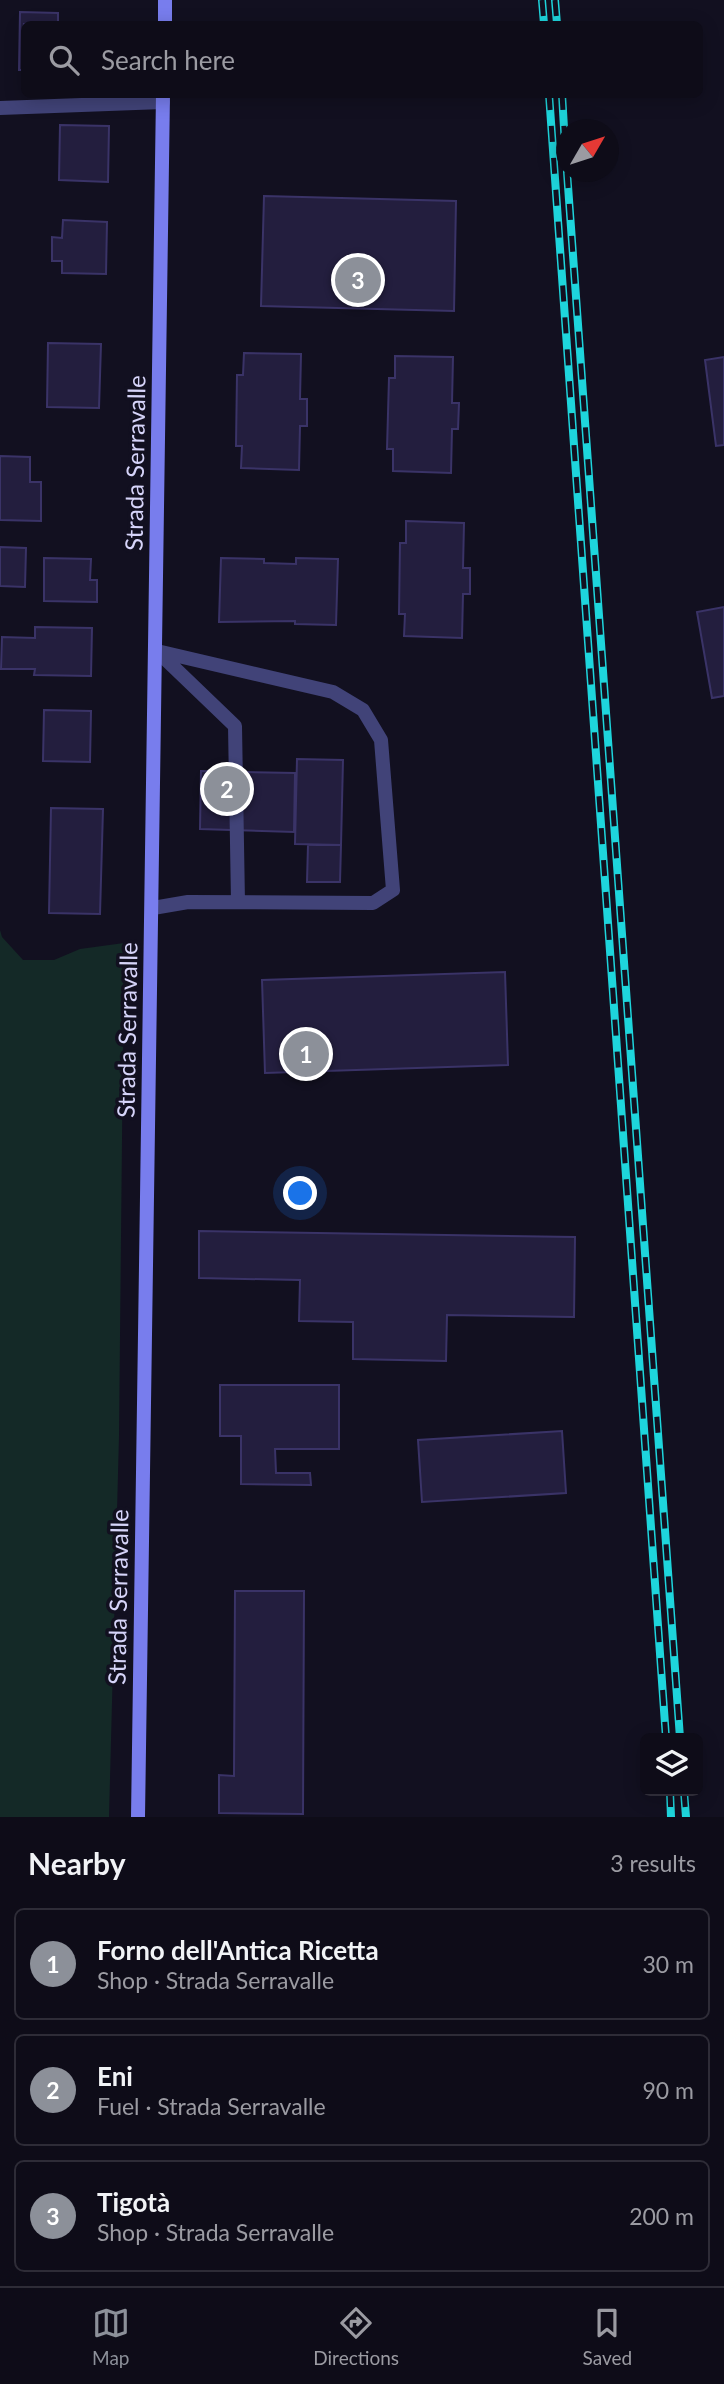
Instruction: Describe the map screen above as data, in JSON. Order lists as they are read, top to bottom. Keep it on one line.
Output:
{"streets":{"main road":["Strada Serravalle"]},"north":"top right","page":{"search":"Search here","pins":["3","2","1"],"heading":["Nearby","3 results"],"list":[{"mark":"1","name":"Forno dell'Antica Ricetta","note":"Shop · Strada Serravalle","value":"30 m"},{"mark":"2","name":"Eni","note":"Fuel · Strada Serravalle","value":"90 m"},{"mark":"3","name":"Tigotà","note":"Shop · Strada Serravalle","value":"200 m"}],"nav":["Map","Directions","Saved"]}}
